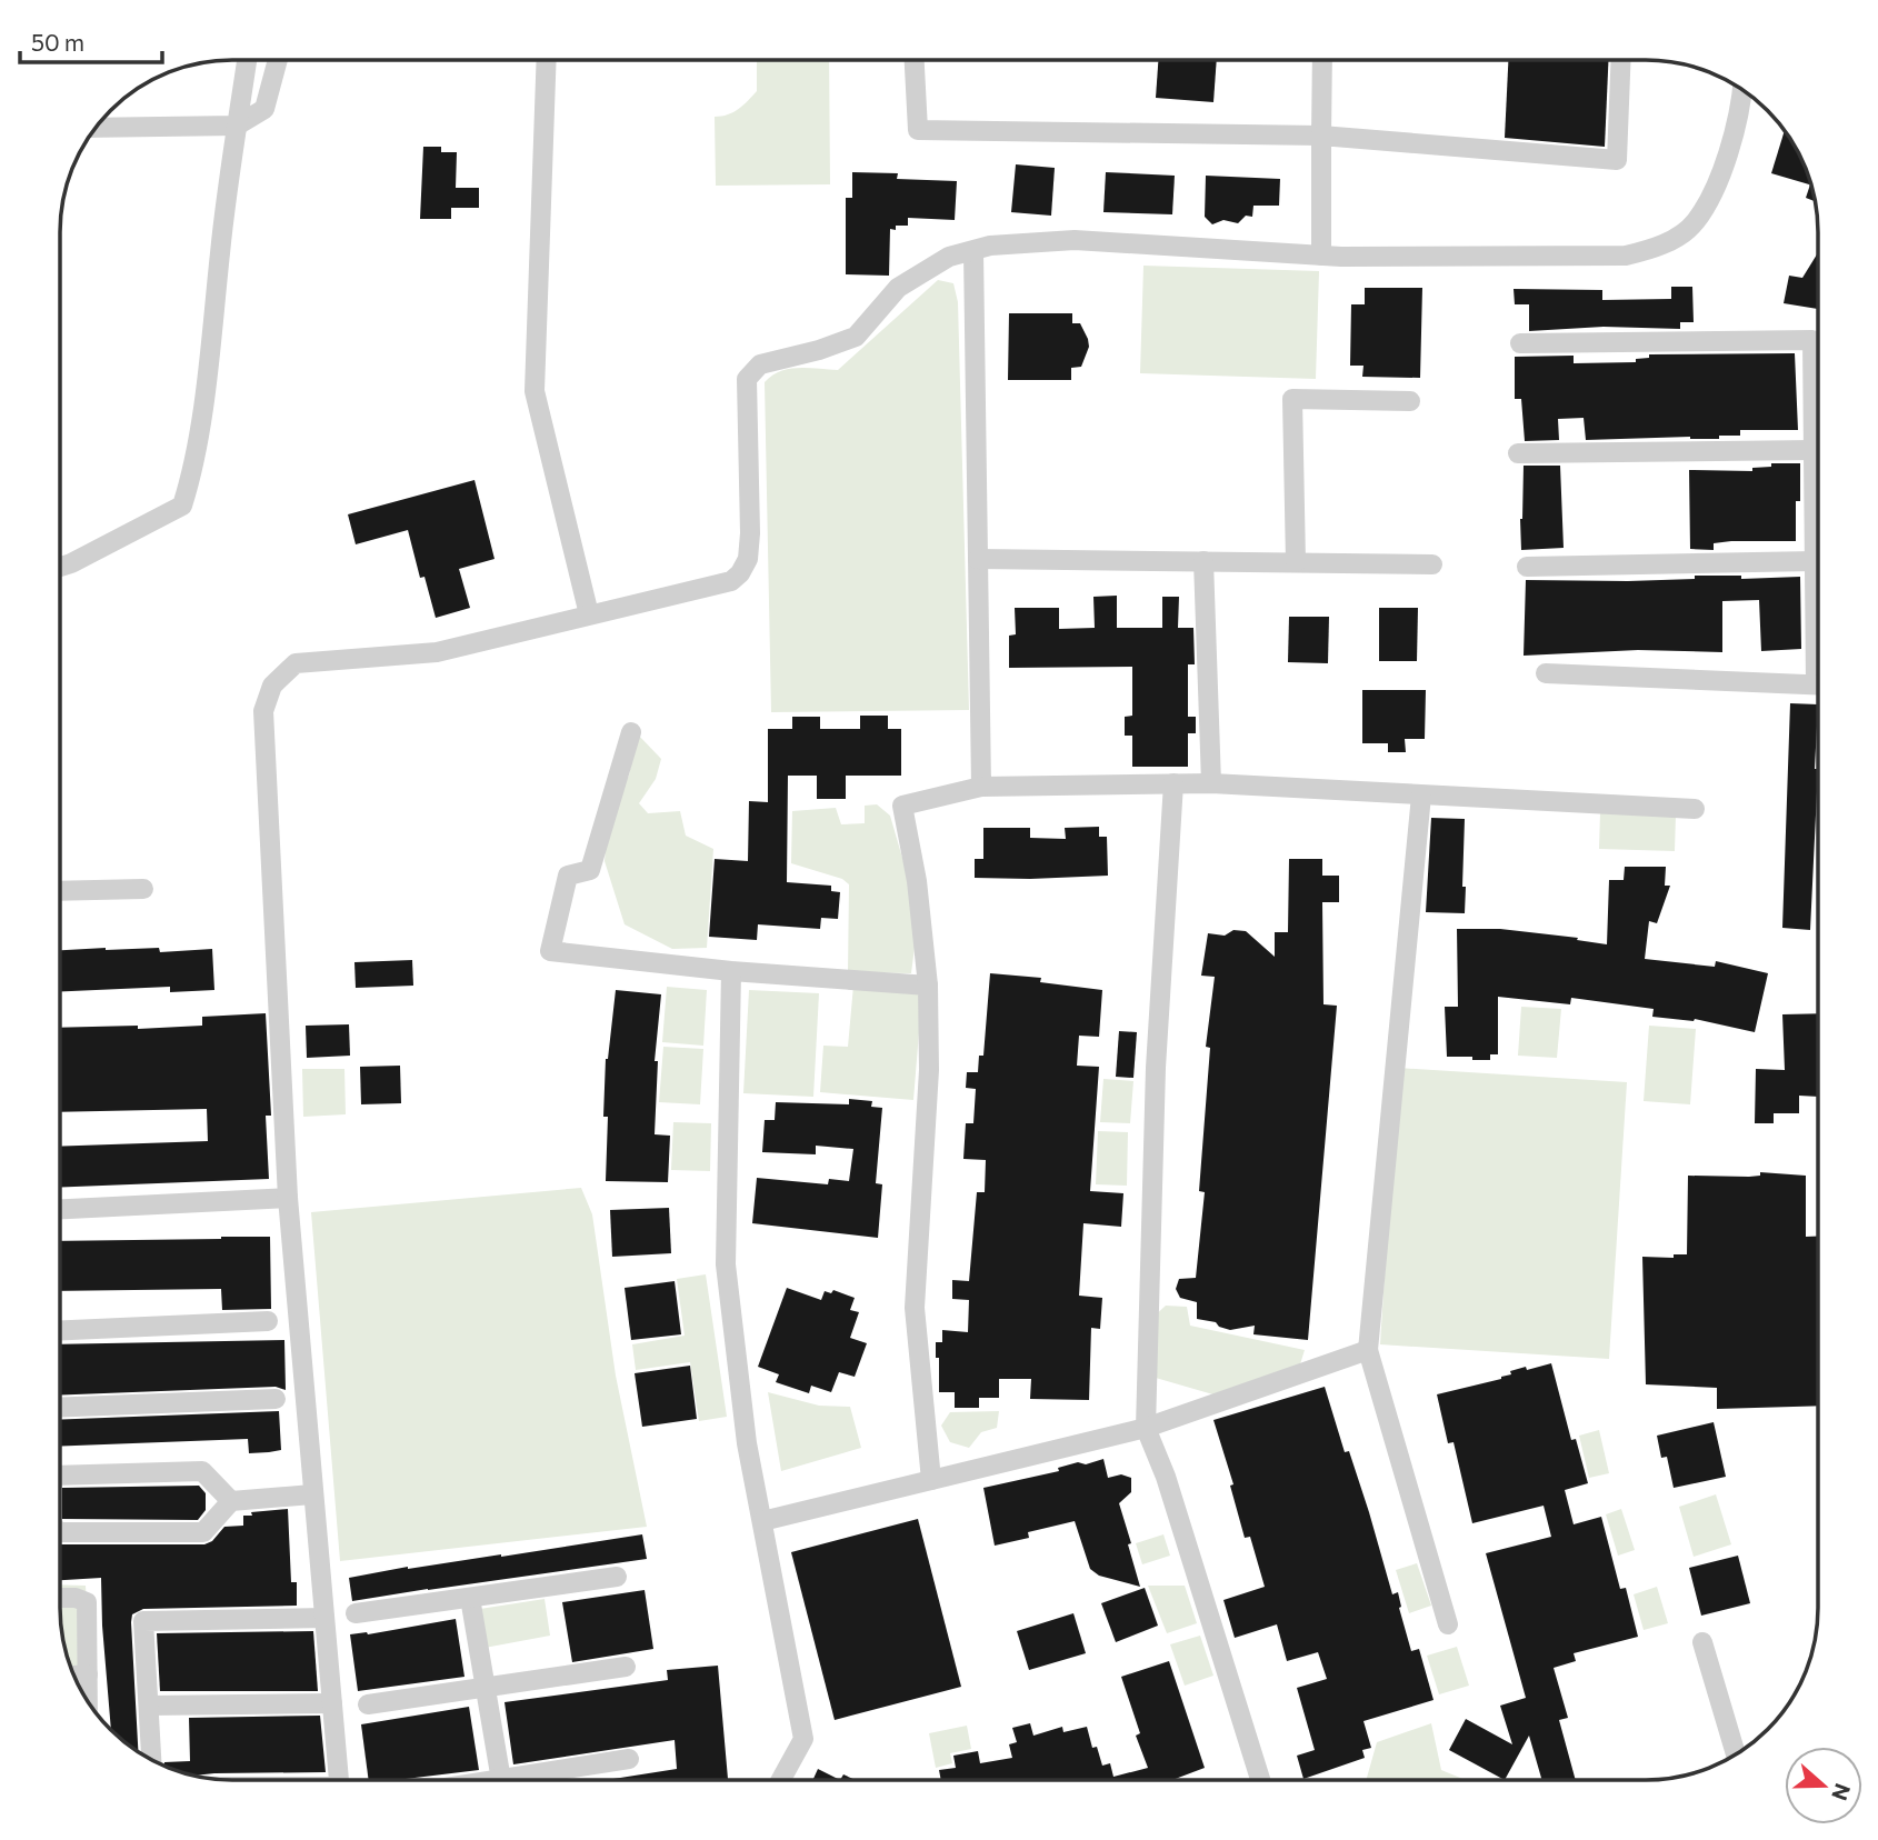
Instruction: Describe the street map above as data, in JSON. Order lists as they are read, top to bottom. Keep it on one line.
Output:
{"scale_bar":"50 m","north":"right"}
